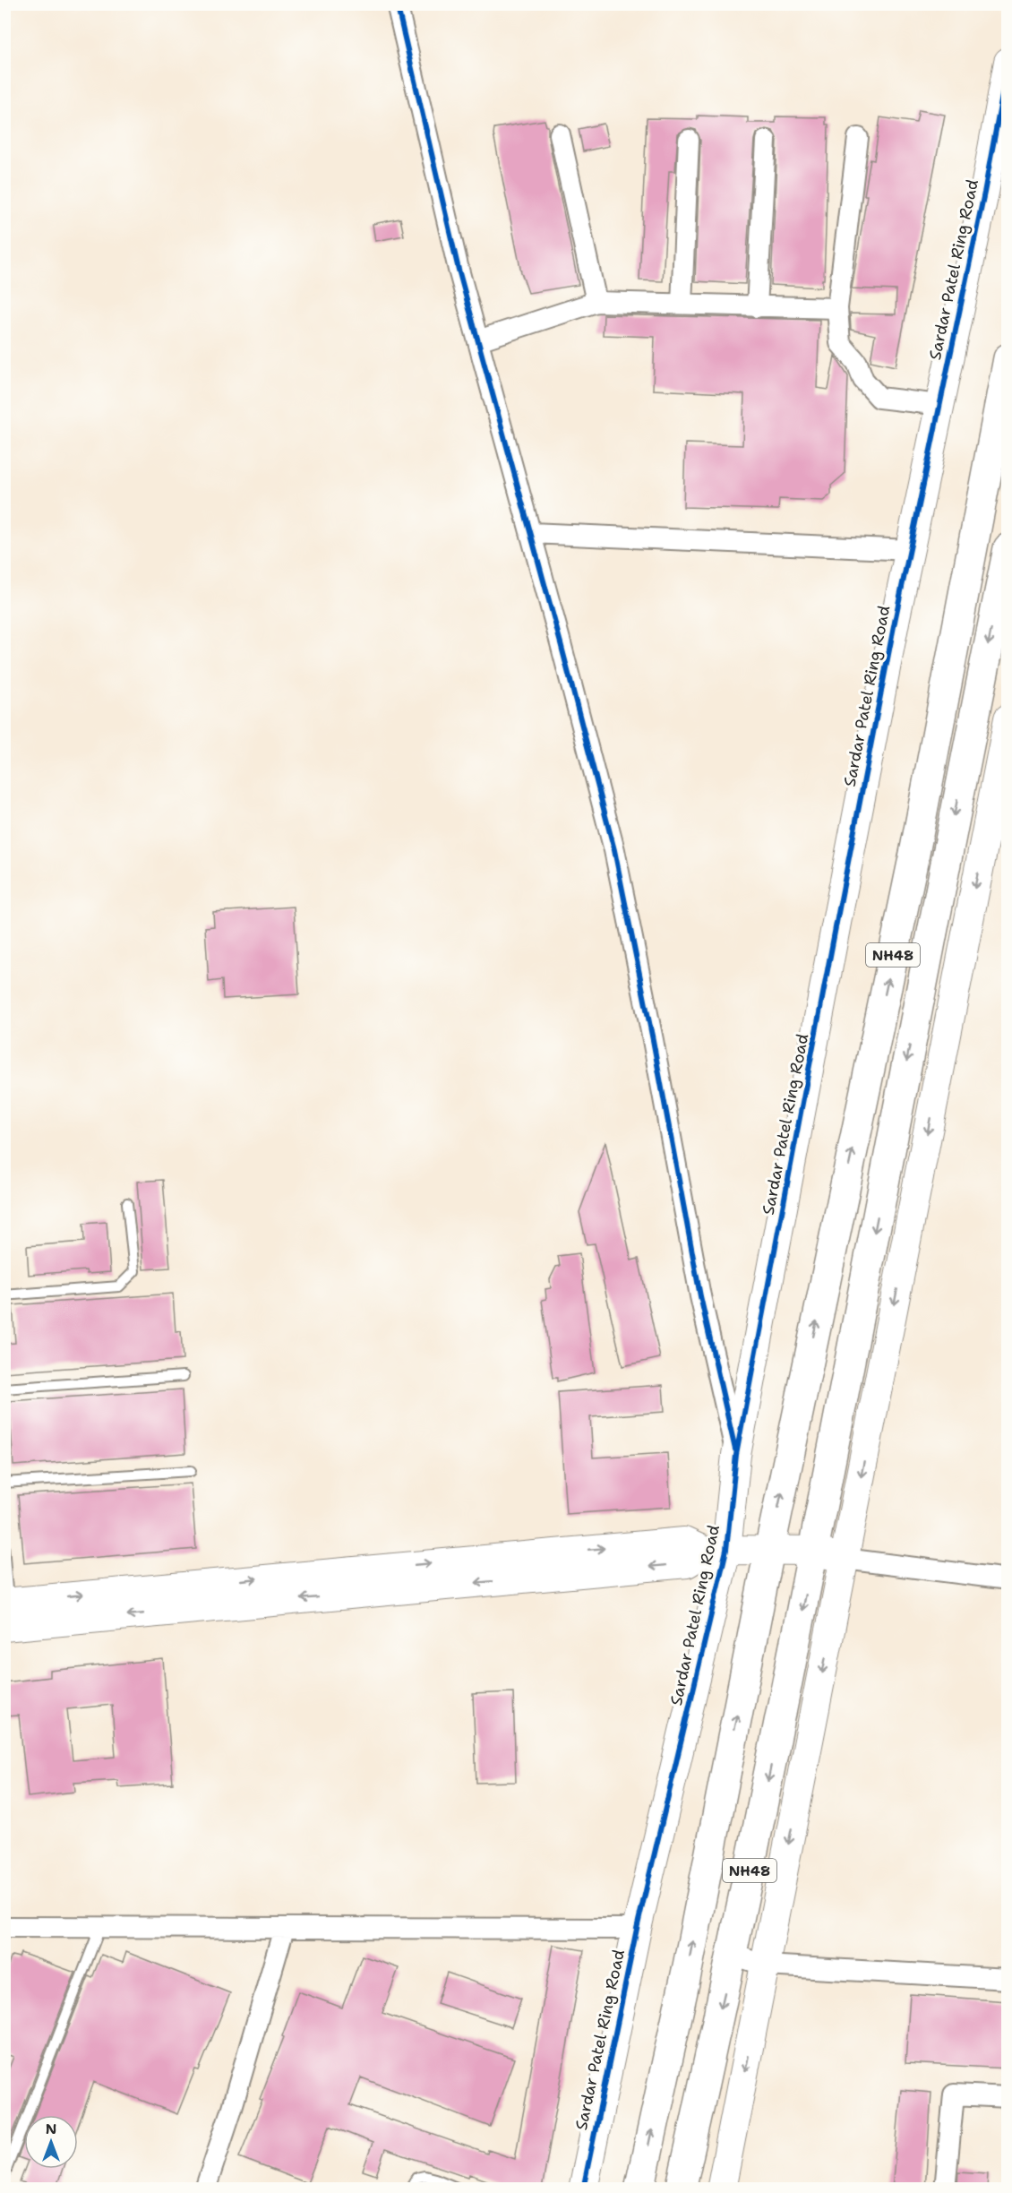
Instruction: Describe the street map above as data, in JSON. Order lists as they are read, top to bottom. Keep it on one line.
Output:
{"streets":{"highway":["NH48"],"street":["Sardar Patel Ring Road"]},"north":"top"}
